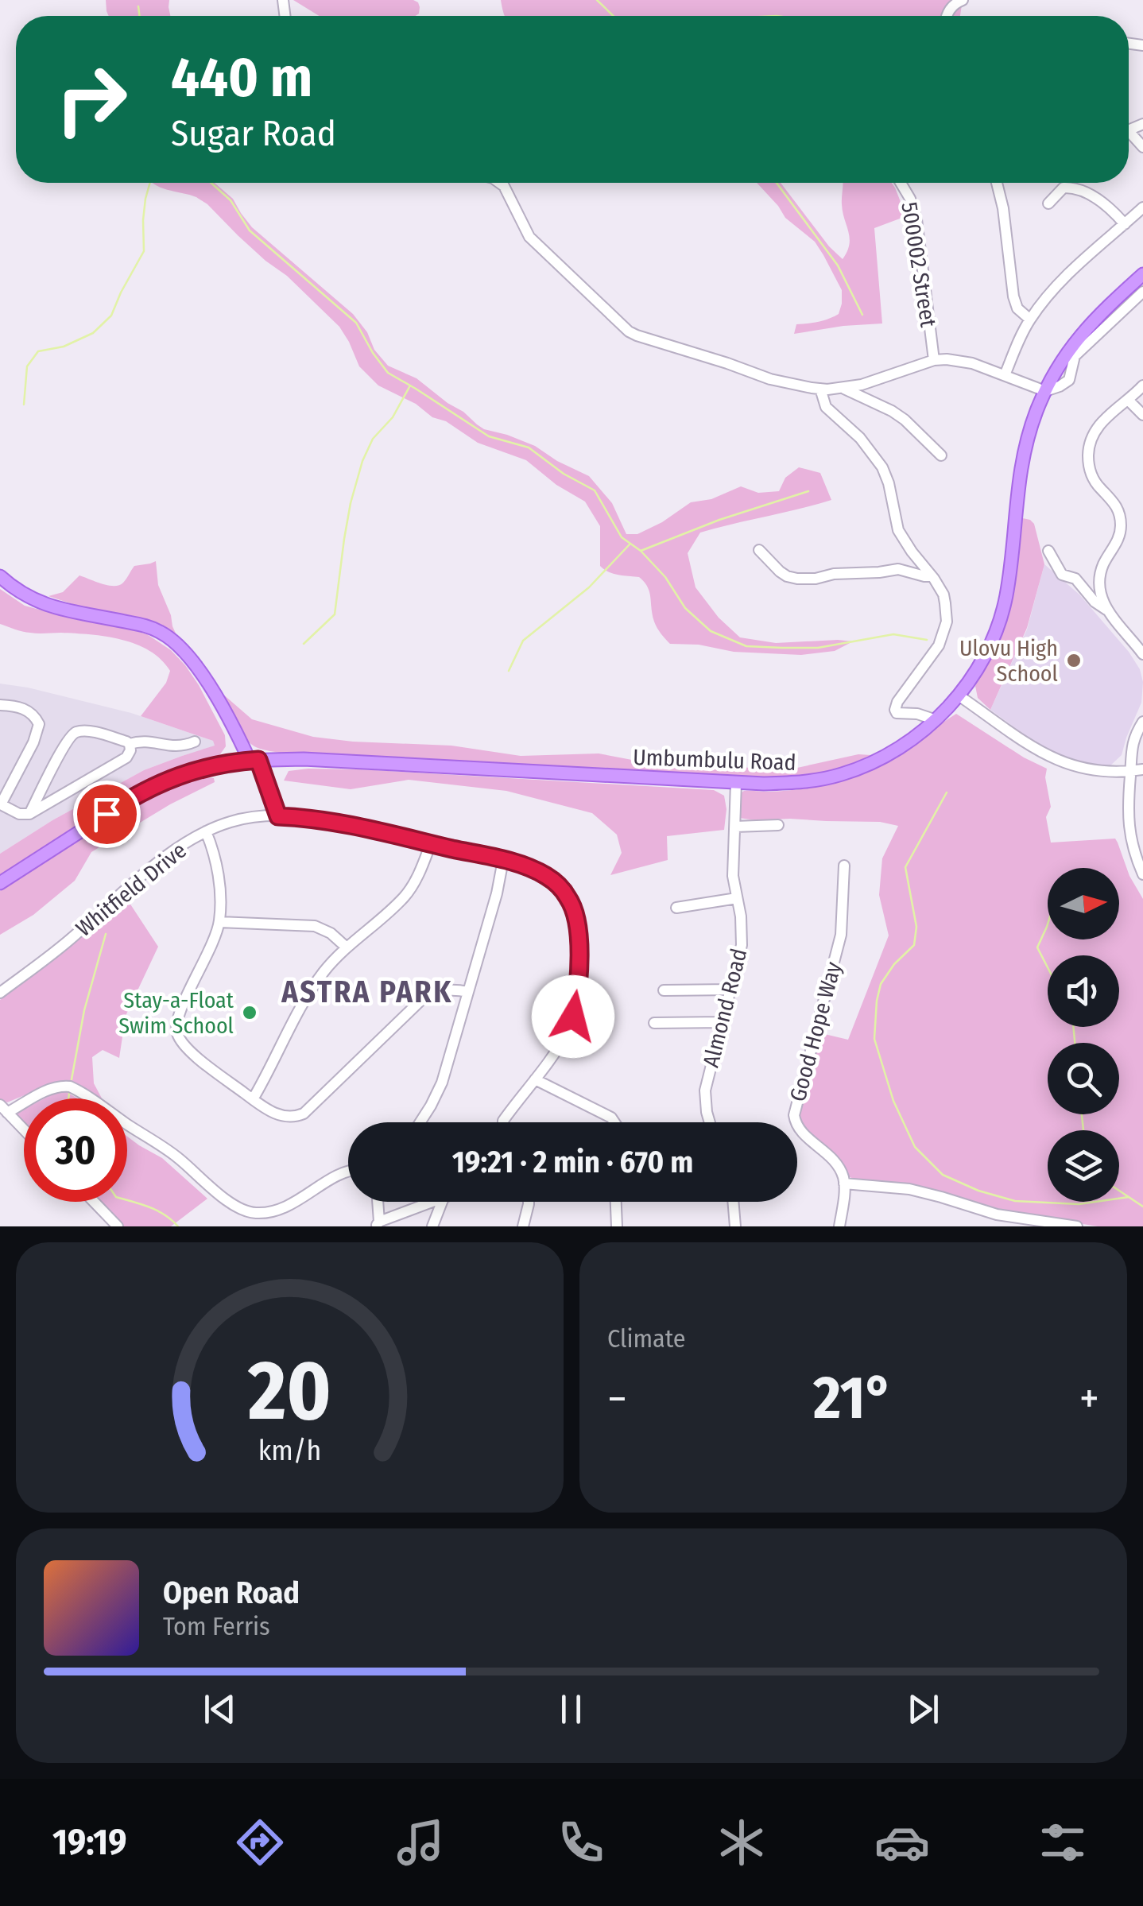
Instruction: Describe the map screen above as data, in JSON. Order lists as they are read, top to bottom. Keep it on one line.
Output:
{"streets":{"main road":["Umbumbulu Road"],"street":["500002 Street","Whitfield Drive","Almond Road","Good Hope Way"]},"crossings":[["Umbumbulu Road","Almond Road"]],"districts":["ASTRA PARK"],"places":["Ulovu High School","Stay-a-Float Swim School"],"north":"right","page":{"turn":["440 m","Sugar Road"],"limit":"30","trip":"19:21 · 2 min · 670 m","tile":"Climate","heat":["−","21°","+"],"song":["Open Road","Tom Ferris"],"tabs":"19:19","gauge":["20","km/h"]}}
